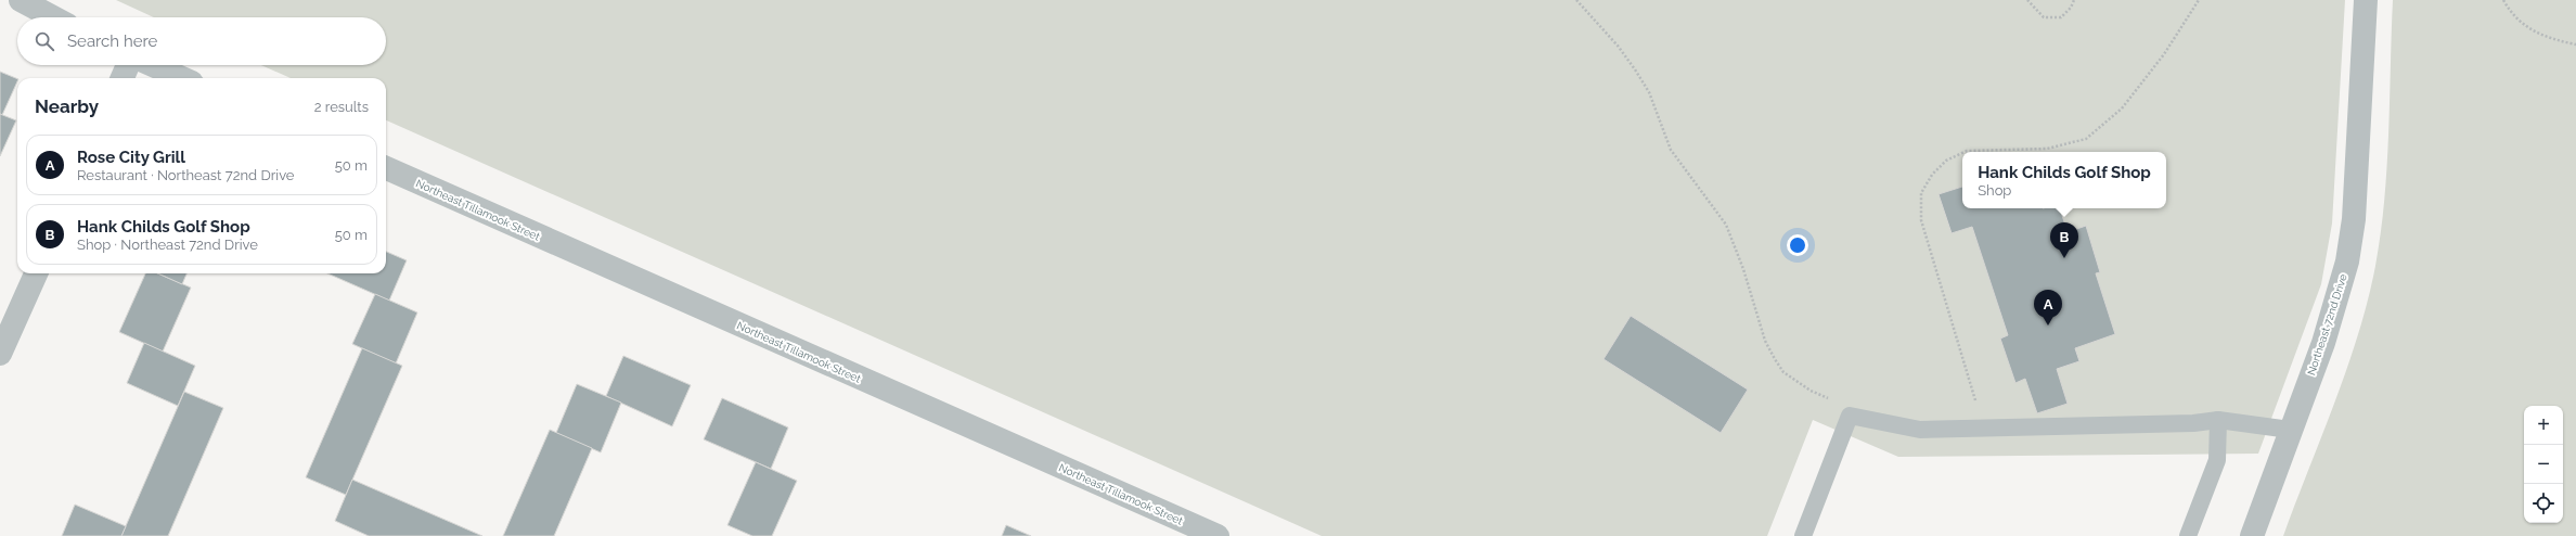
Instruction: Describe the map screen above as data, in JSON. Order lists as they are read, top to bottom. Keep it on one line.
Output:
{"streets":{"street":["Northeast Tillamook Street","Northeast 72nd Drive"]},"page":{"search":"Search here","heading":["Nearby","2 results"],"list":[{"mark":"A","name":"Rose City Grill","note":"Restaurant · Northeast 72nd Drive","value":"50 m"},{"mark":"B","name":"Hank Childs Golf Shop","note":"Shop · Northeast 72nd Drive","value":"50 m"}],"popup":["Hank Childs Golf Shop","Shop"],"pins":["B","A"],"map_buttons":["+","−"]}}
